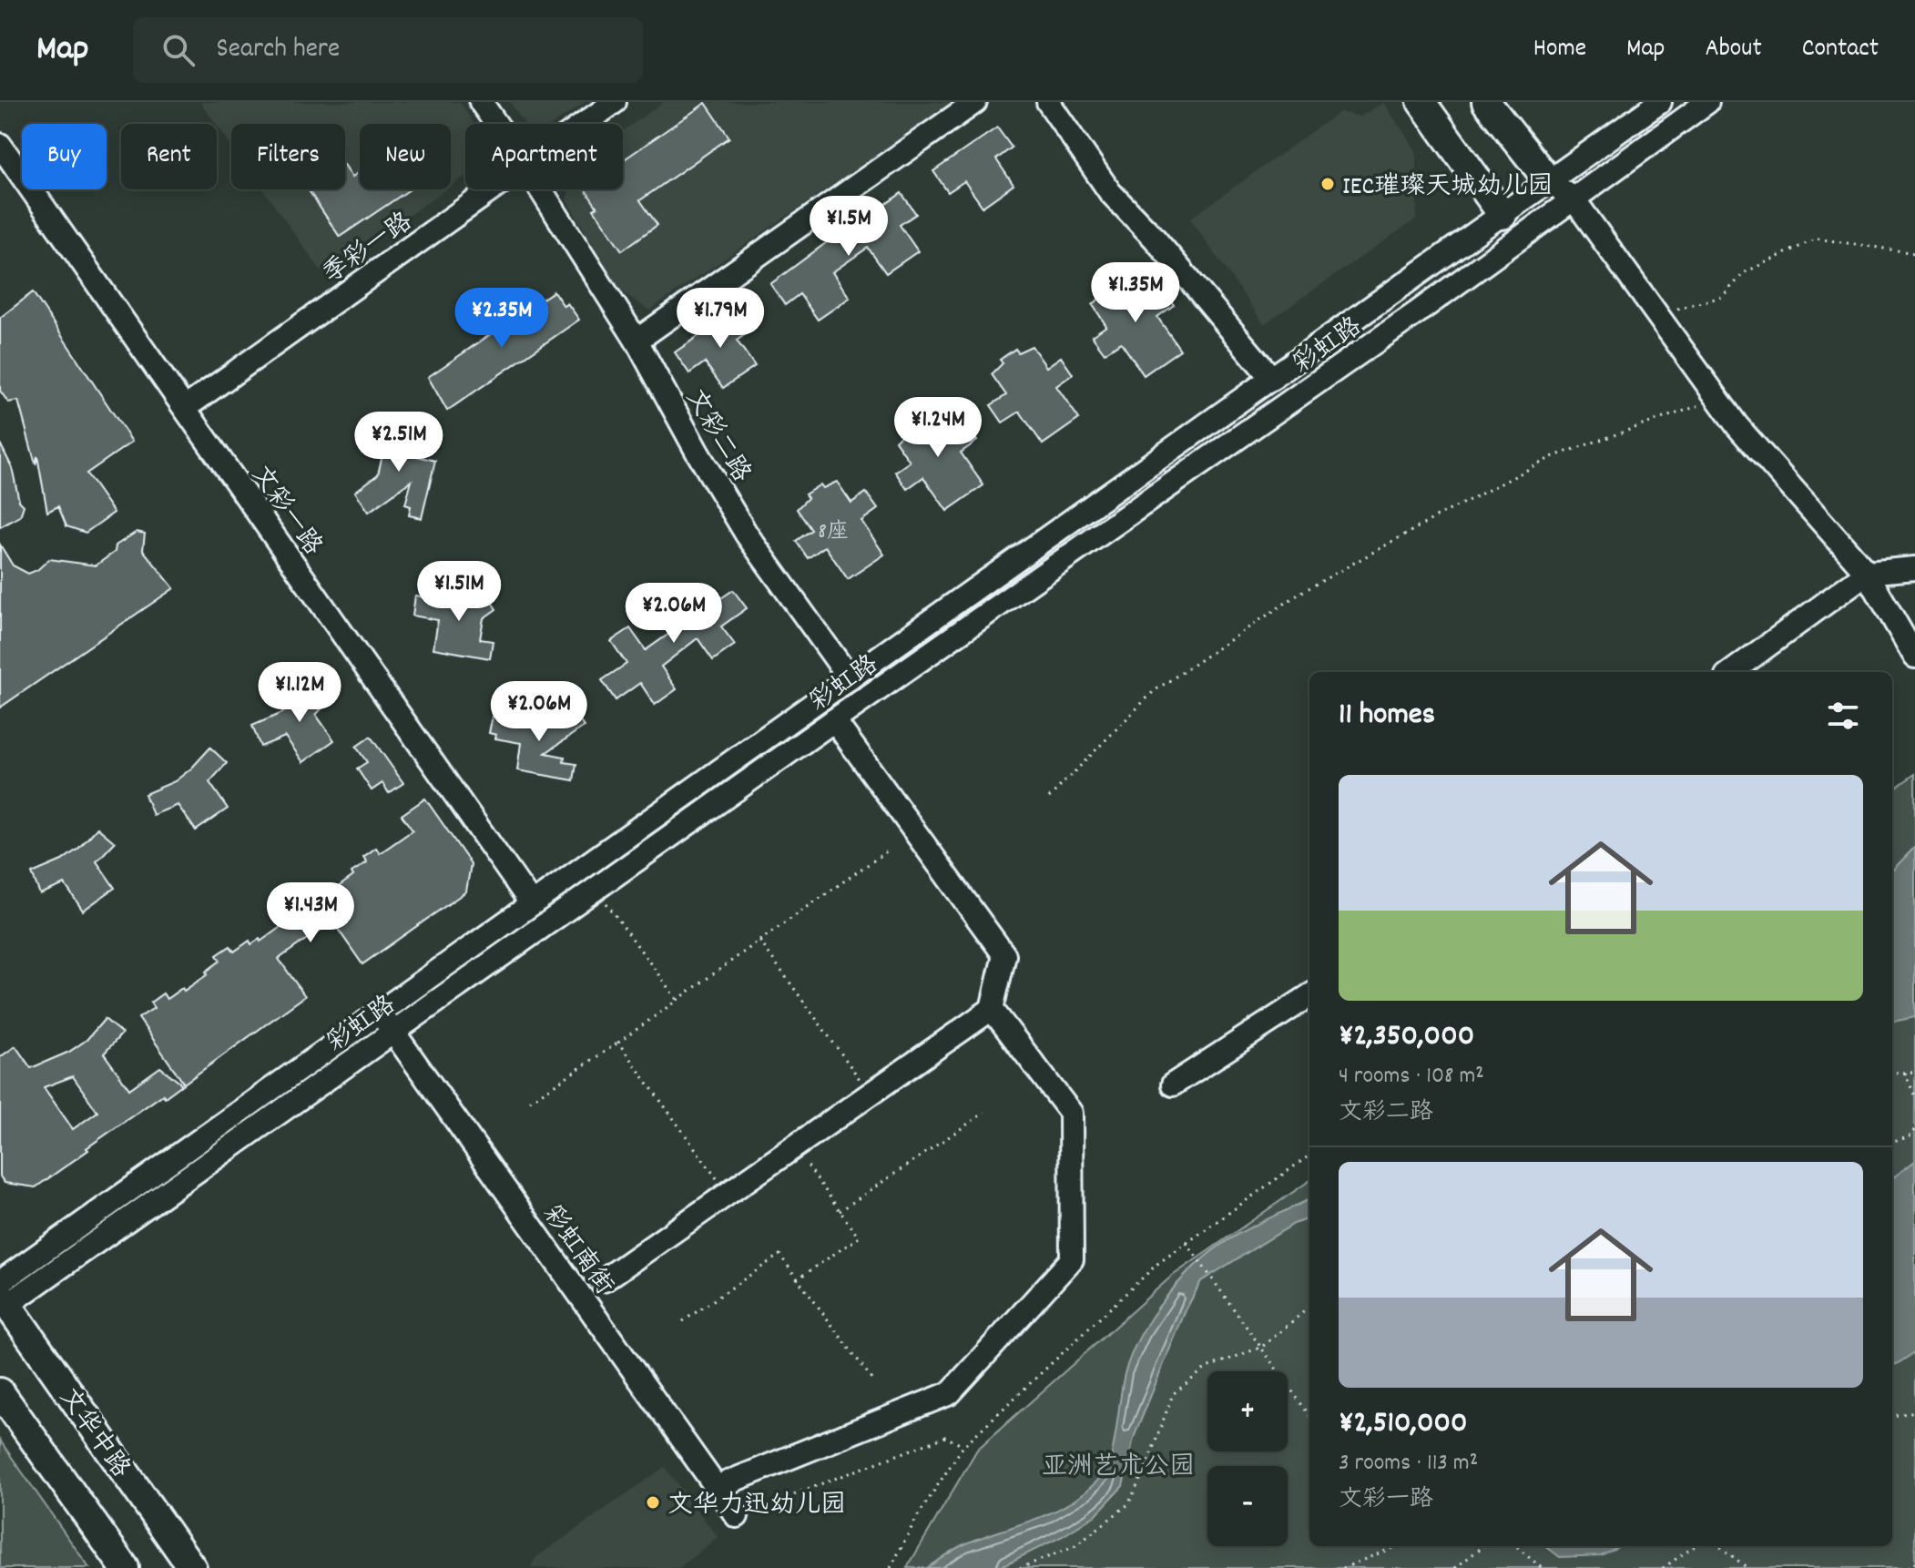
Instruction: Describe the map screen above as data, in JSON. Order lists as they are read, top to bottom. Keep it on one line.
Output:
{"streets":{"main road":["文华中路"],"street":["季彩一路","彩虹路","文彩二路","文彩一路","彩虹南街"]},"crossings":[["季彩一路","文彩一路"],["彩虹路","文彩二路"],["彩虹路","文彩一路"],["彩虹路","彩虹南街"],["彩虹路","文华中路"]],"parks":["亚洲艺术公园"],"places":["IEC璀璨天城幼儿园","文华力迅幼儿园"],"house_numbers":["8座"],"page":{"header":"Map","search":"Search here","nav":["Home","Map","About","Contact"],"chip":["Buy","Rent","Filters","New","Apartment"],"price":["¥1.5M","¥1.35M","¥2.35M","¥1.79M","¥1.24M","¥2.51M","¥1.51M","¥2.06M","¥1.12M","¥2.06M","¥1.43M"],"heading":"11 homes","list":[{"name":"¥2,350,000","note":"4 rooms · 108 m² · 文彩二路"},{"name":"¥2,510,000","note":"3 rooms · 113 m² · 文彩一路"}],"map_buttons":["+","−"]}}
